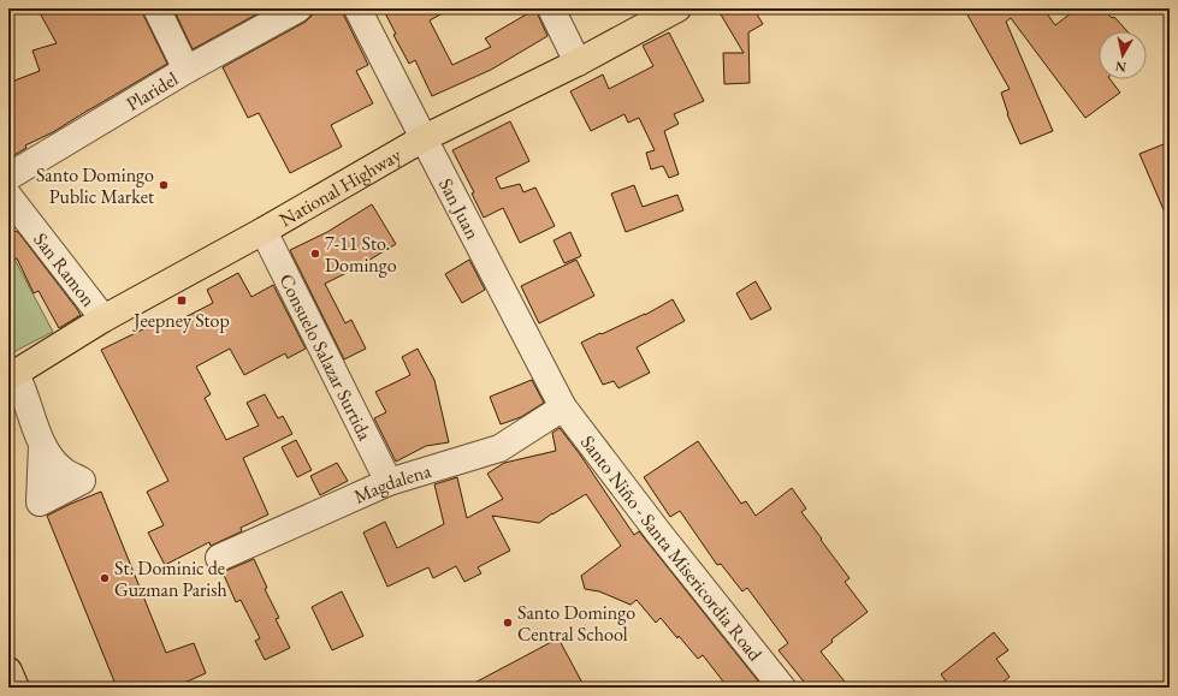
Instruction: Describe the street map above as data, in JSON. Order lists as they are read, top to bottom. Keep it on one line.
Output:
{"streets":{"main road":["National Highway"],"street":["Plaridel","San Juan","San Ramon","Consuelo Salazar Surtida","Magdalena","Santo Niño - Santa Misericordia Road"]},"crossings":[["National Highway","San Juan"],["National Highway","San Ramon"],["National Highway","Consuelo Salazar Surtida"],["San Juan","Magdalena"],["San Juan","Santo Niño - Santa Misericordia Road"],["Consuelo Salazar Surtida","Magdalena"],["Magdalena","Santo Niño - Santa Misericordia Road"]],"places":{"other":["Santo Domingo Public Market","7-11 Sto. Domingo","St. Dominic de Guzman Parish","Santo Domingo Central School"],"transit":["Jeepney Stop"]},"north":"bottom"}
